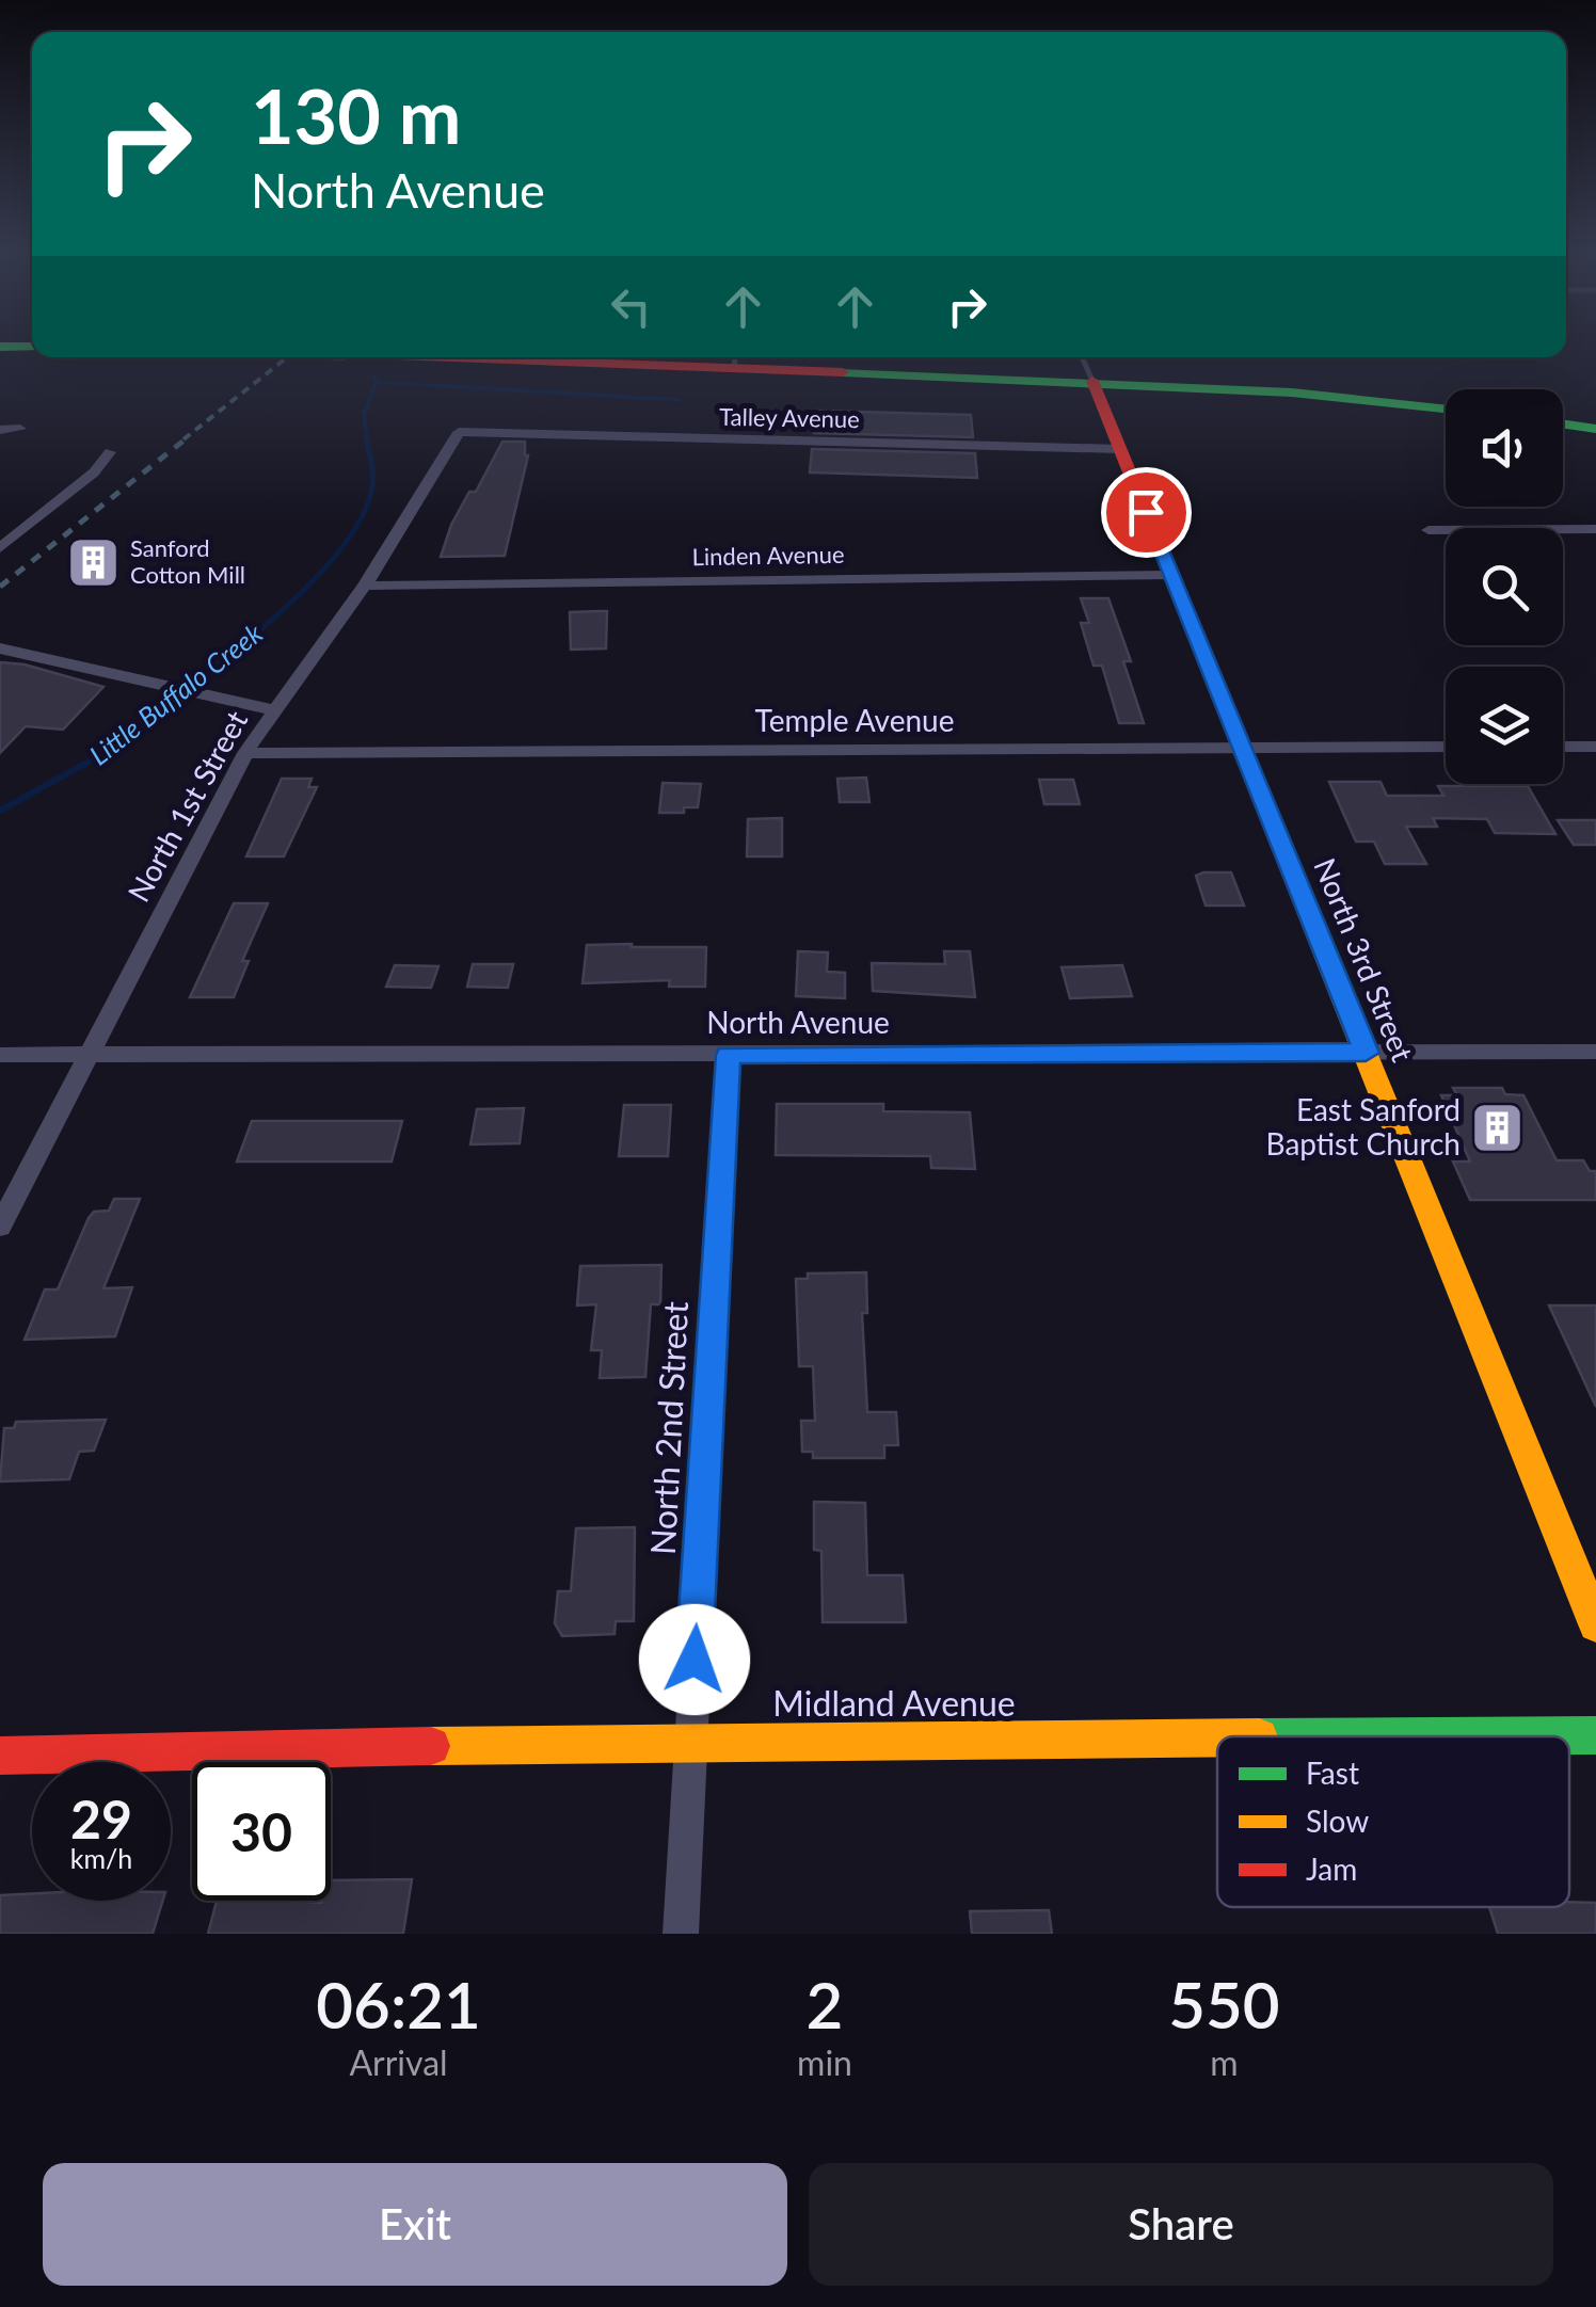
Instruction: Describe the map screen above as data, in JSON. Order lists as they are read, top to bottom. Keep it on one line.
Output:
{"streets":{"street":["Talley Avenue","Linden Avenue","Temple Avenue","North 1st Street","North 3rd Street","North Avenue","North 2nd Street","Midland Avenue"]},"crossings":[["Talley Avenue","North 1st Street"],["Talley Avenue","North 3rd Street"],["Linden Avenue","North 1st Street"],["Linden Avenue","North 3rd Street"],["Temple Avenue","North 1st Street"],["Temple Avenue","North 3rd Street"],["North 1st Street","North Avenue"],["North 3rd Street","North Avenue"],["North Avenue","North 2nd Street"],["North 2nd Street","Midland Avenue"]],"water":["Little Buffalo Creek"],"places":{"building":["Sanford Cotton Mill","East Sanford Baptist Church"]},"legend":["Fast","Slow","Jam"],"page":{"turn":["130 m","North Avenue"],"speed":"29 km/h","limit":"30","eta":["06:21","Arrival","2","min","550","m"],"buttons":["Exit","Share"]}}
